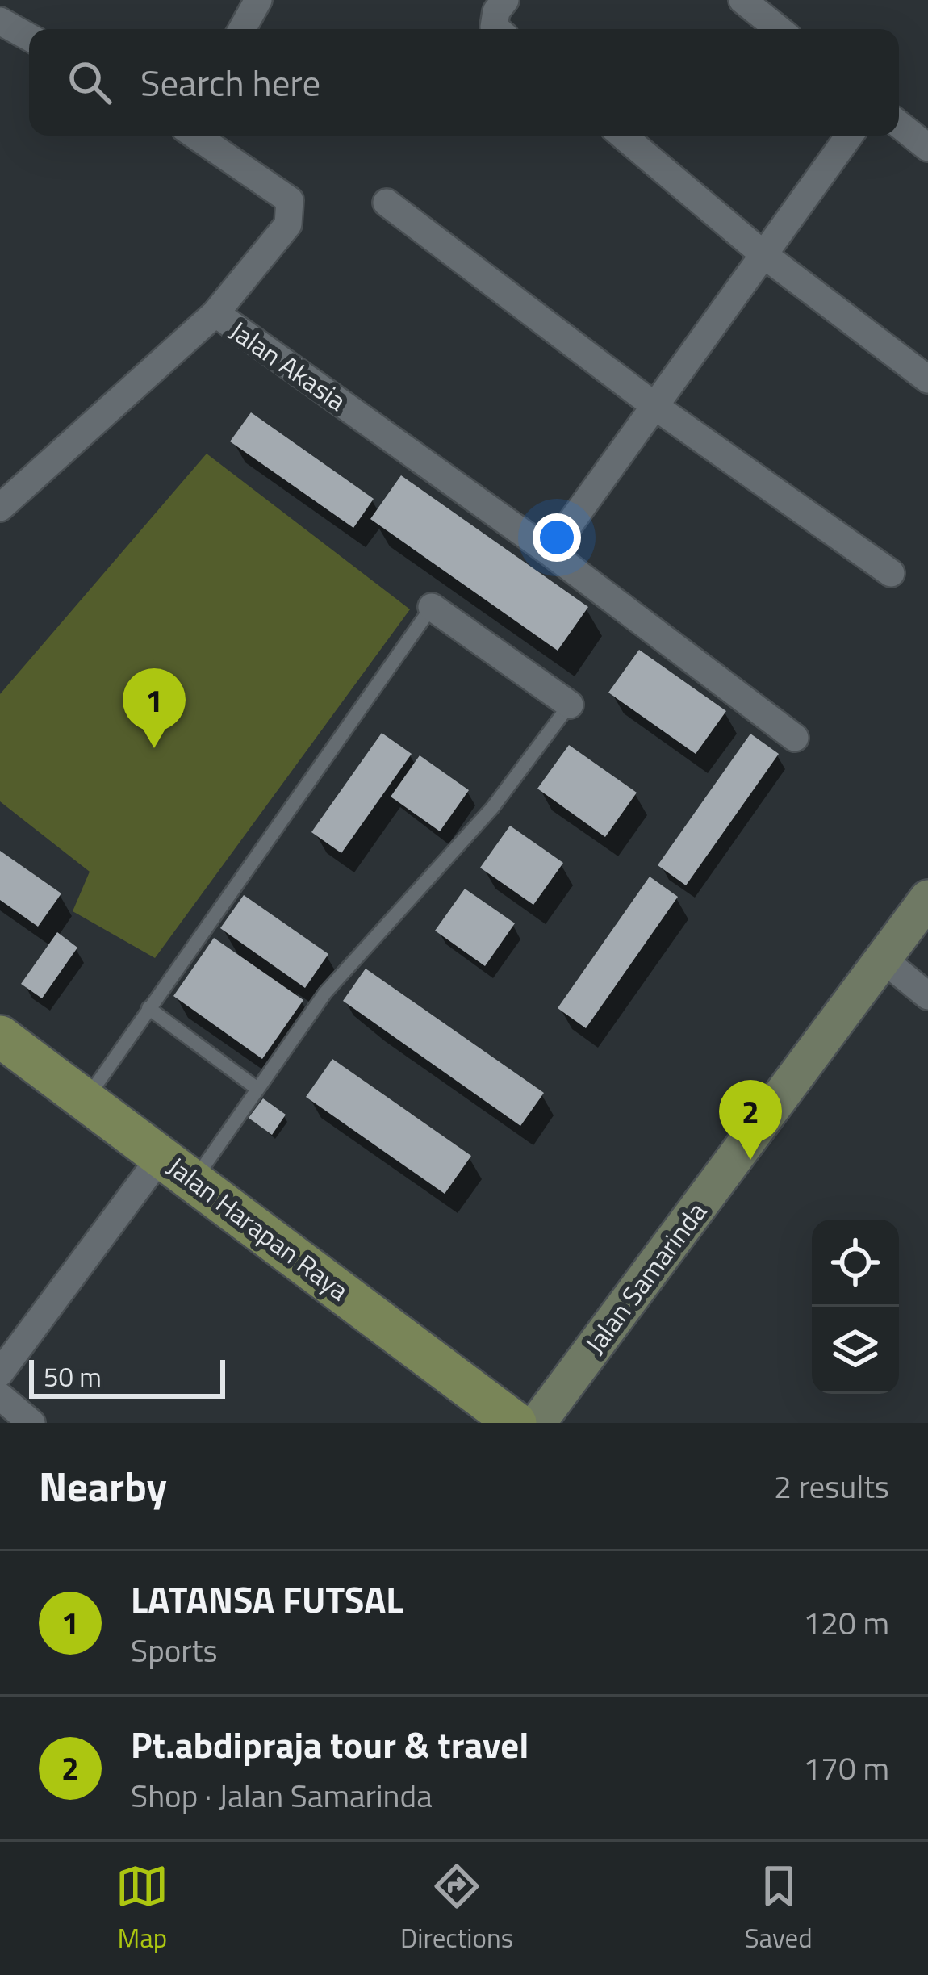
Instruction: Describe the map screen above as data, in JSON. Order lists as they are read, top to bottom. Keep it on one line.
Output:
{"streets":{"main road":["Jalan Harapan Raya"],"street":["Jalan Akasia","Jalan Samarinda"]},"scale_bar":"50 m","page":{"search":"Search here","pins":["1","2"],"scale":"50 m","heading":["Nearby","2 results"],"list":[{"mark":"1","name":"LATANSA FUTSAL","note":"Sports","value":"120 m"},{"mark":"2","name":"Pt.abdipraja tour & travel","note":"Shop · Jalan Samarinda","value":"170 m"}],"nav":["Map","Directions","Saved"]}}
